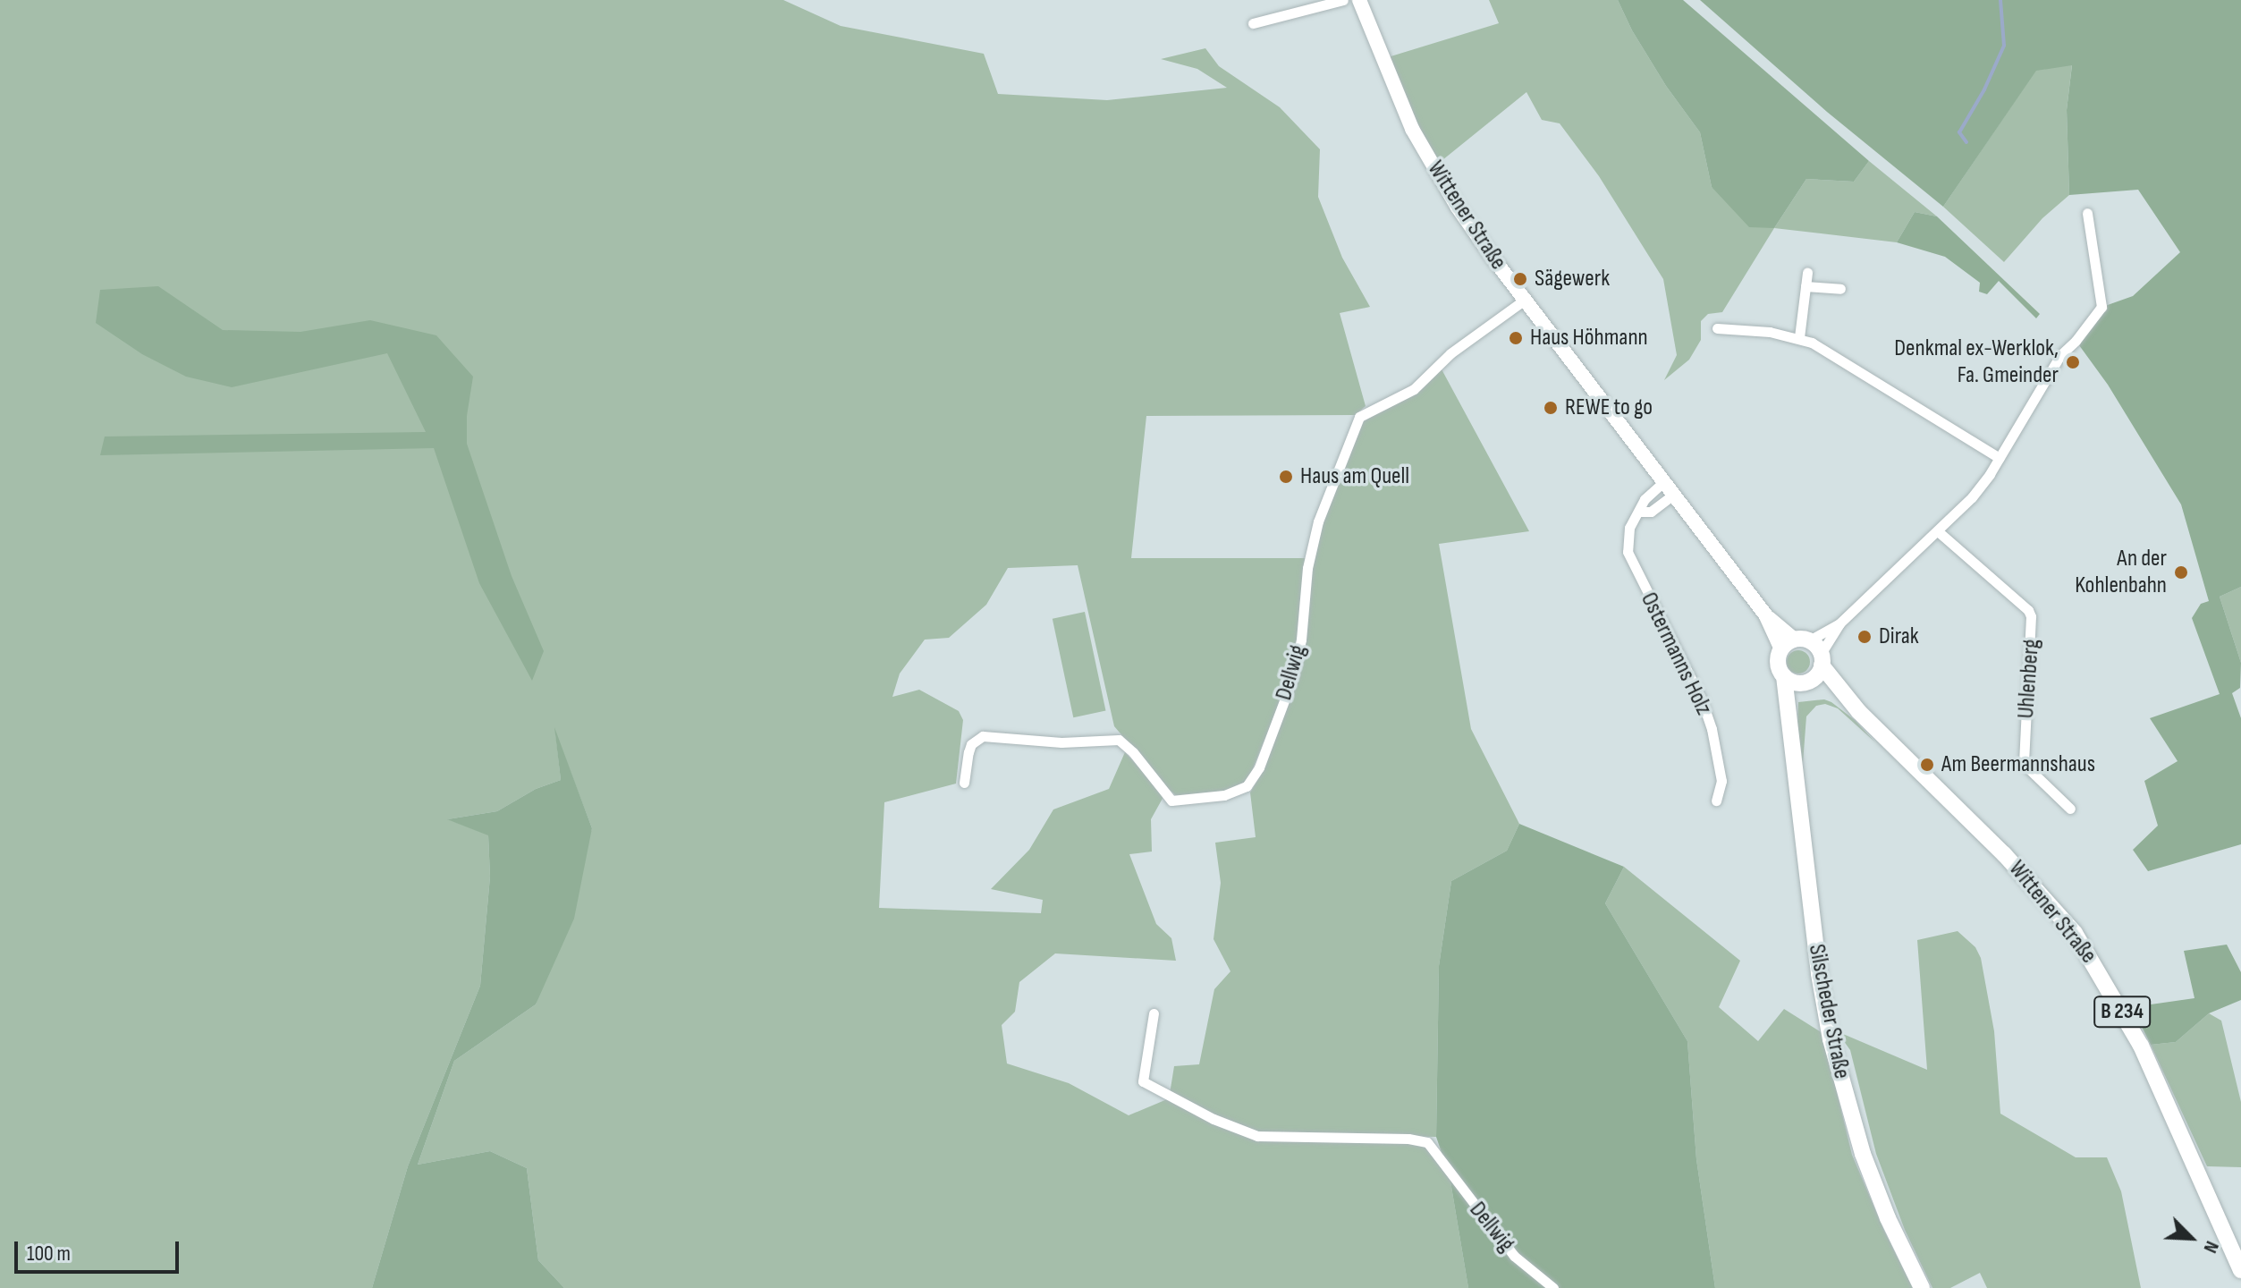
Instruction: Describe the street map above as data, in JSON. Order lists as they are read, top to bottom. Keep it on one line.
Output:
{"streets":{"main road":["Wittener Straße","Silscheder Straße","B 234"],"street":["Ostermanns Holz","Dellwig","Uhlenberg"]},"crossings":[["Wittener Straße","Ostermanns Holz"],["Wittener Straße","Dellwig"],["Wittener Straße","Silscheder Straße"]],"places":["Sägewerk","Haus Höhmann","Denkmal ex-Werklok, Fa. Gmeinder","REWE to go","Haus am Quell","An der Kohlenbahn","Dirak","Am Beermannshaus"],"scale_bar":"100 m","north":"bottom right"}
